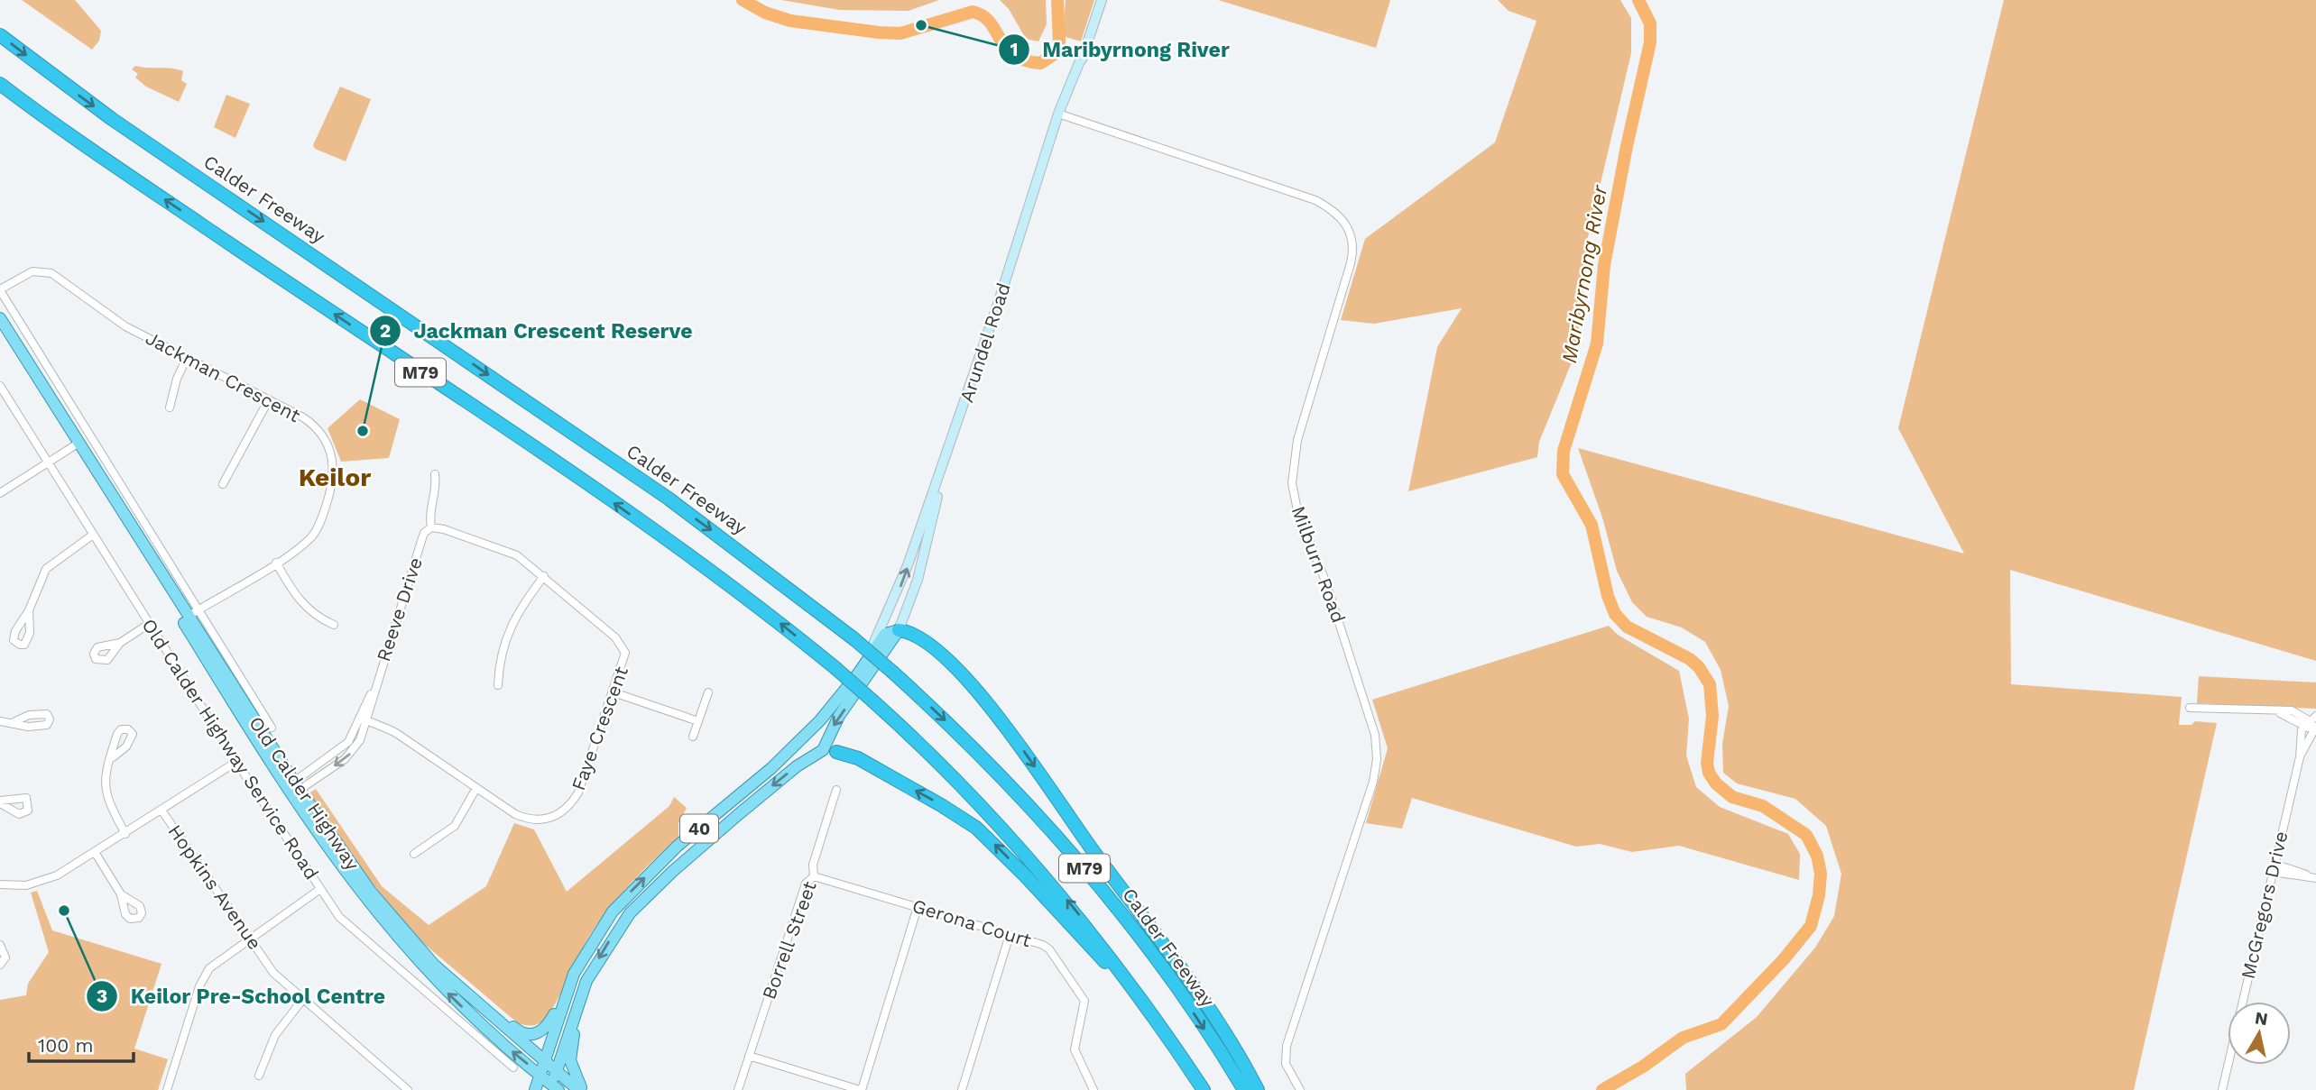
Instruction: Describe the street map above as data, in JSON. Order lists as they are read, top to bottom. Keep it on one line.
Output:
{"streets":{"highway":["Calder Freeway","M79"],"main road":["Old Calder Highway","40"],"street":["Arundel Road","Jackman Crescent","Milburn Road","Reeve Drive","Faye Crescent","Old Calder Highway Service Road","Hopkins Avenue","McGregors Drive","Gerona Court","Borrell Street"]},"crossings":[["Arundel Road","Milburn Road"],["Jackman Crescent","Old Calder Highway"],["Reeve Drive","Faye Crescent"],["Reeve Drive","Old Calder Highway"],["Old Calder Highway","40"],["Gerona Court","Borrell Street"]],"districts":["Keilor"],"water":["Maribyrnong River"],"places":["Maribyrnong River","Jackman Crescent Reserve","Keilor Pre-School Centre"],"scale_bar":"100 m","north":"top"}
